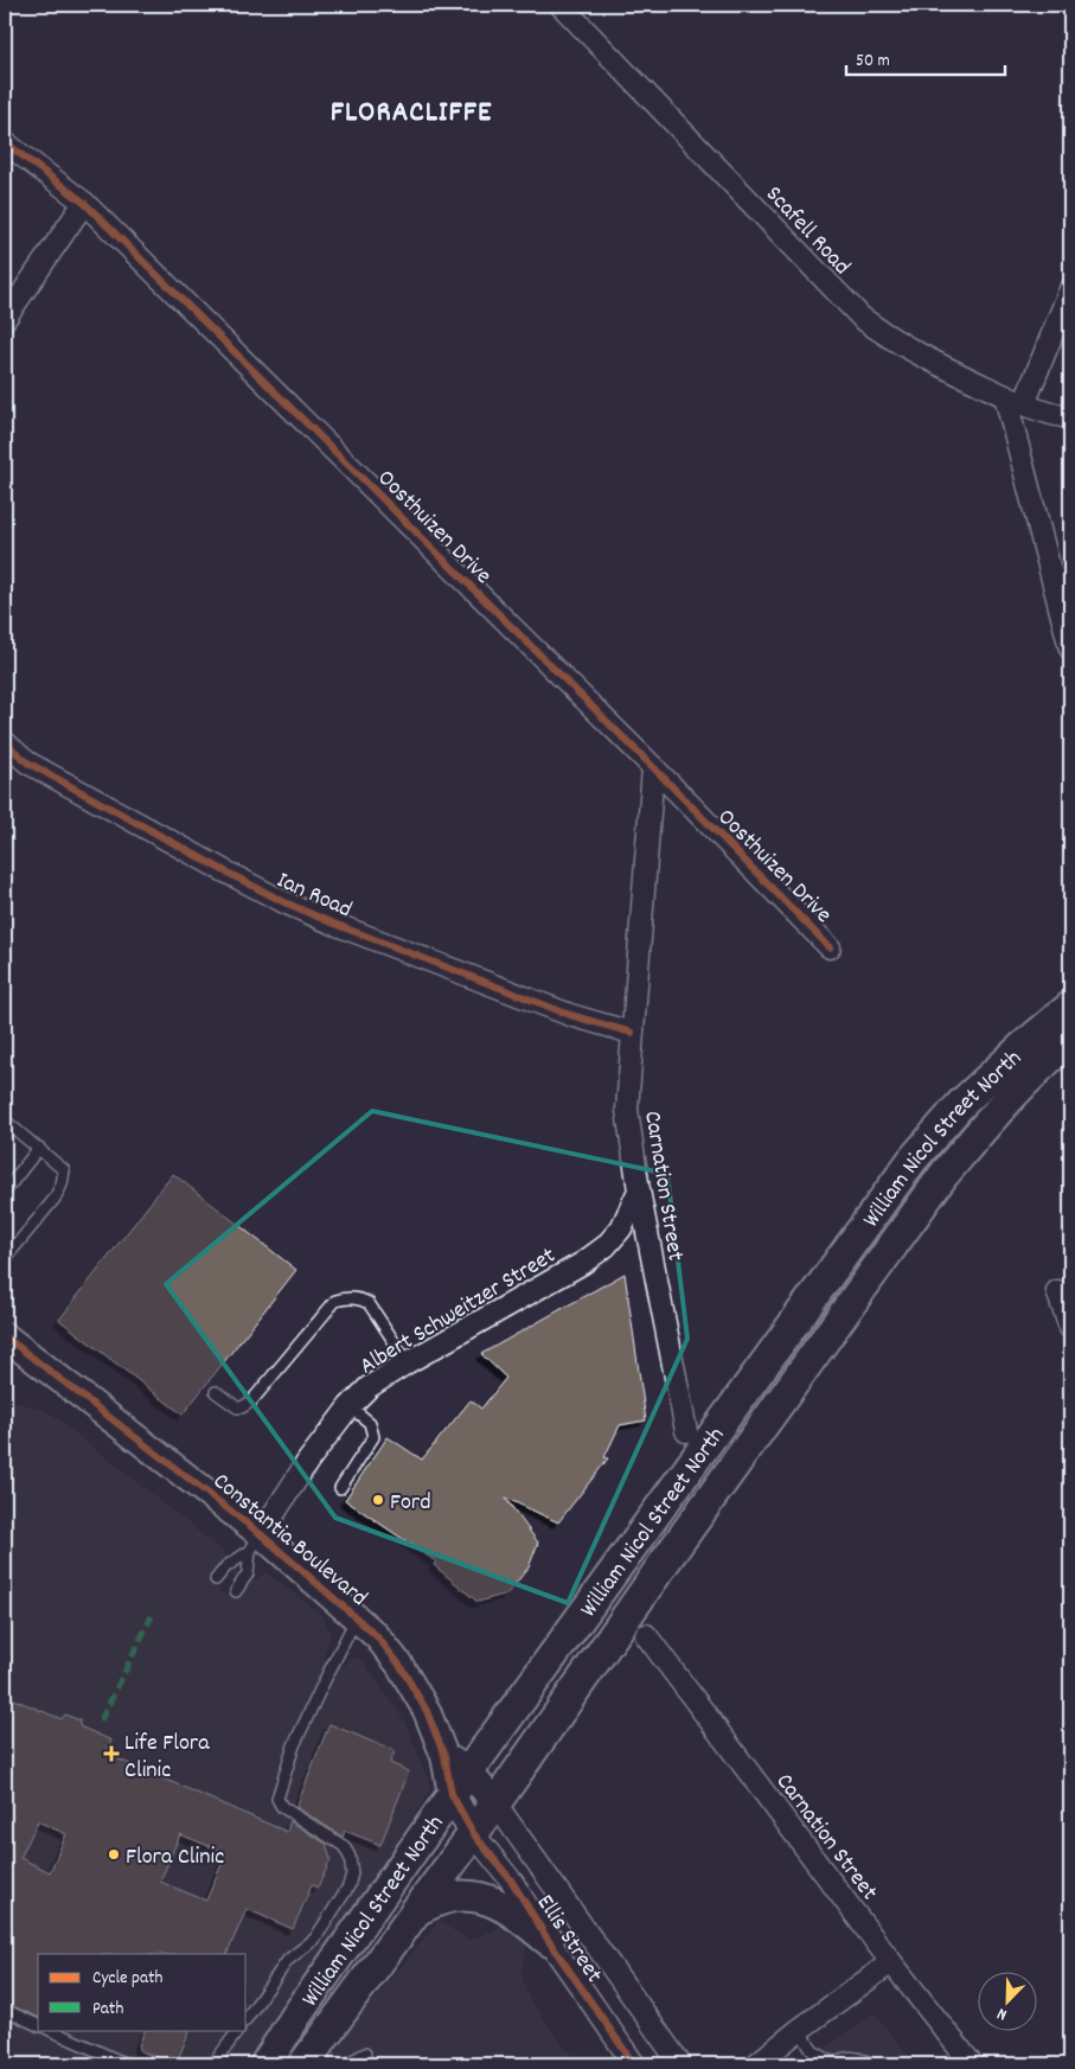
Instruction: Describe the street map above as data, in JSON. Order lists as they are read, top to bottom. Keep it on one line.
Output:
{"streets":{"main road":["William Nicol Street North"],"street":["Scafell Road","Oosthuizen Drive","Ian Road","Carnation Street","Albert Schweitzer Street","Constantia Boulevard","Ellis Street"]},"crossings":[["Oosthuizen Drive","Carnation Street"],["Ian Road","Carnation Street"],["William Nicol Street North","Constantia Boulevard"],["William Nicol Street North","Ellis Street"],["Carnation Street","Albert Schweitzer Street"],["Albert Schweitzer Street","Constantia Boulevard"],["Constantia Boulevard","Ellis Street"]],"districts":["FLORACLIFFE"],"places":{"other":["Ford","Flora Clinic"],"health":["Life Flora Clinic"]},"legend":["Cycle path","Path"],"scale_bar":"50 m","north":"bottom left"}
